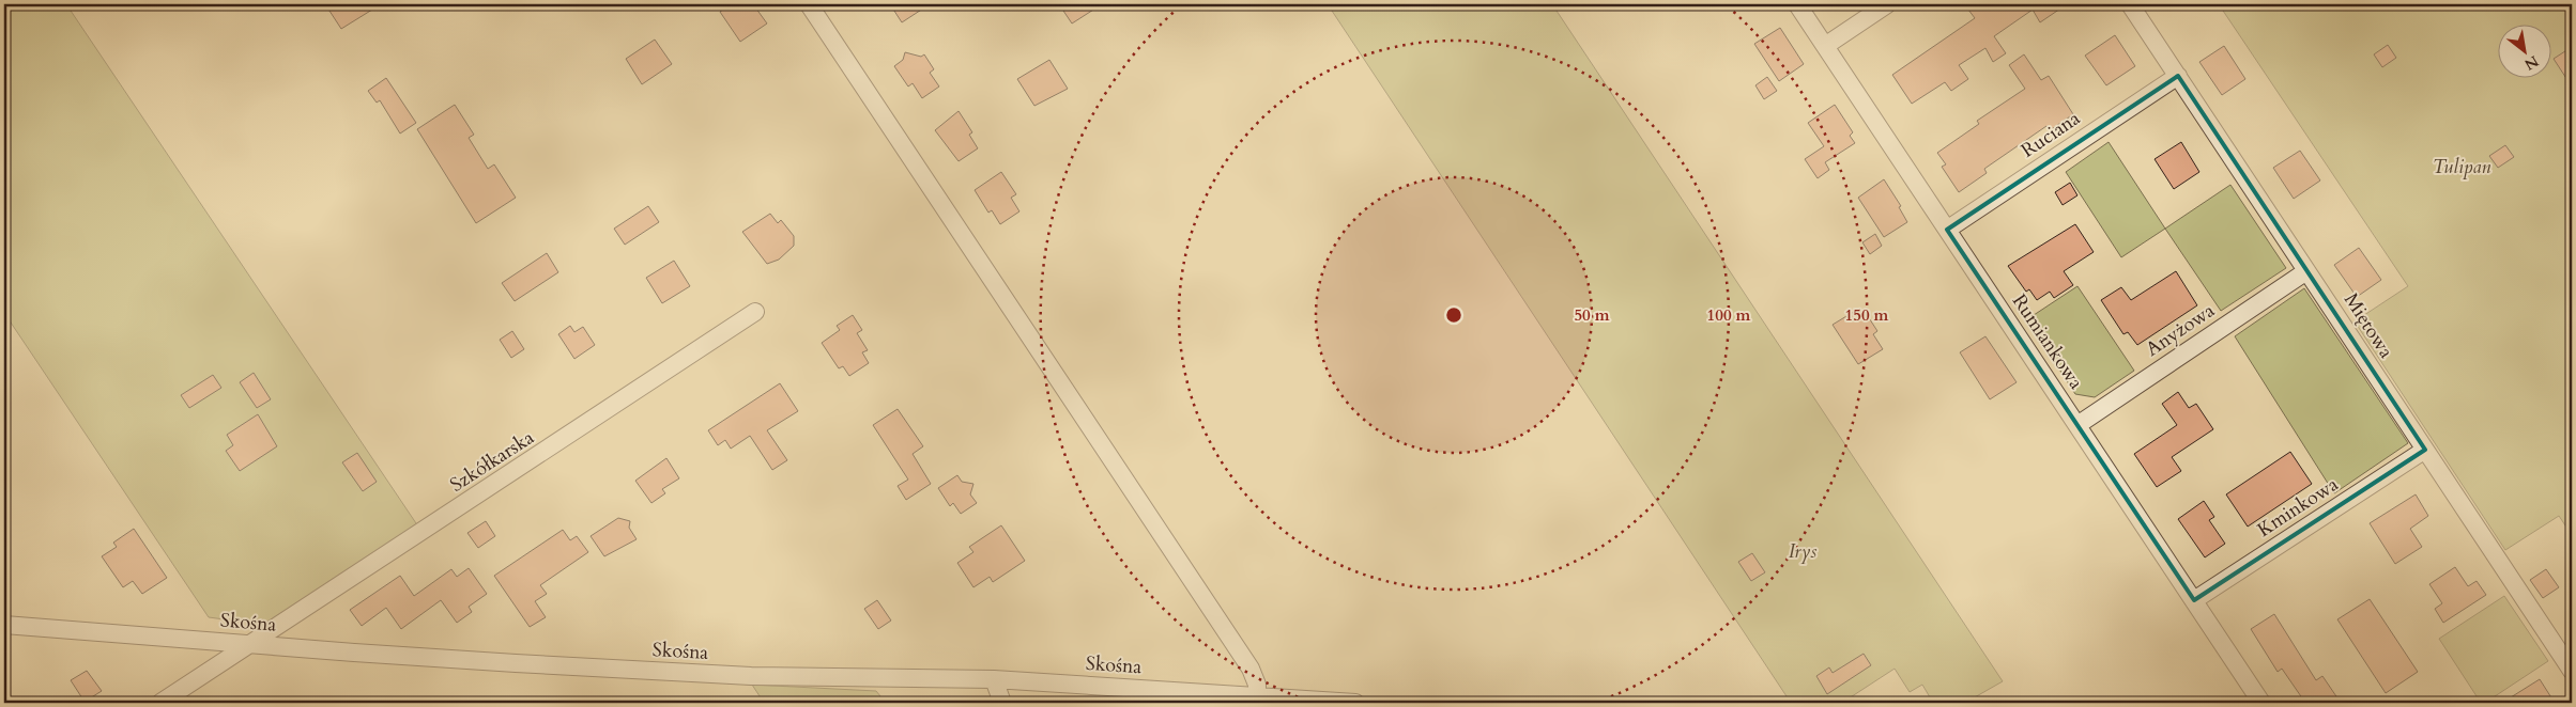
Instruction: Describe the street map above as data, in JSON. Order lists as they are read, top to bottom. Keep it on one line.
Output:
{"streets":{"street":["Ruciana","Miętowa","Anyżowa","Rumiankowa","Szkółkarska","Kminkowa","Skośna"]},"crossings":[["Ruciana","Miętowa"],["Ruciana","Rumiankowa"],["Miętowa","Anyżowa"],["Miętowa","Kminkowa"],["Anyżowa","Rumiankowa"],["Rumiankowa","Kminkowa"],["Szkółkarska","Skośna"]],"parks":["Tulipan","Irys"],"north":"bottom right","rings":["50 m","100 m","150 m"]}
